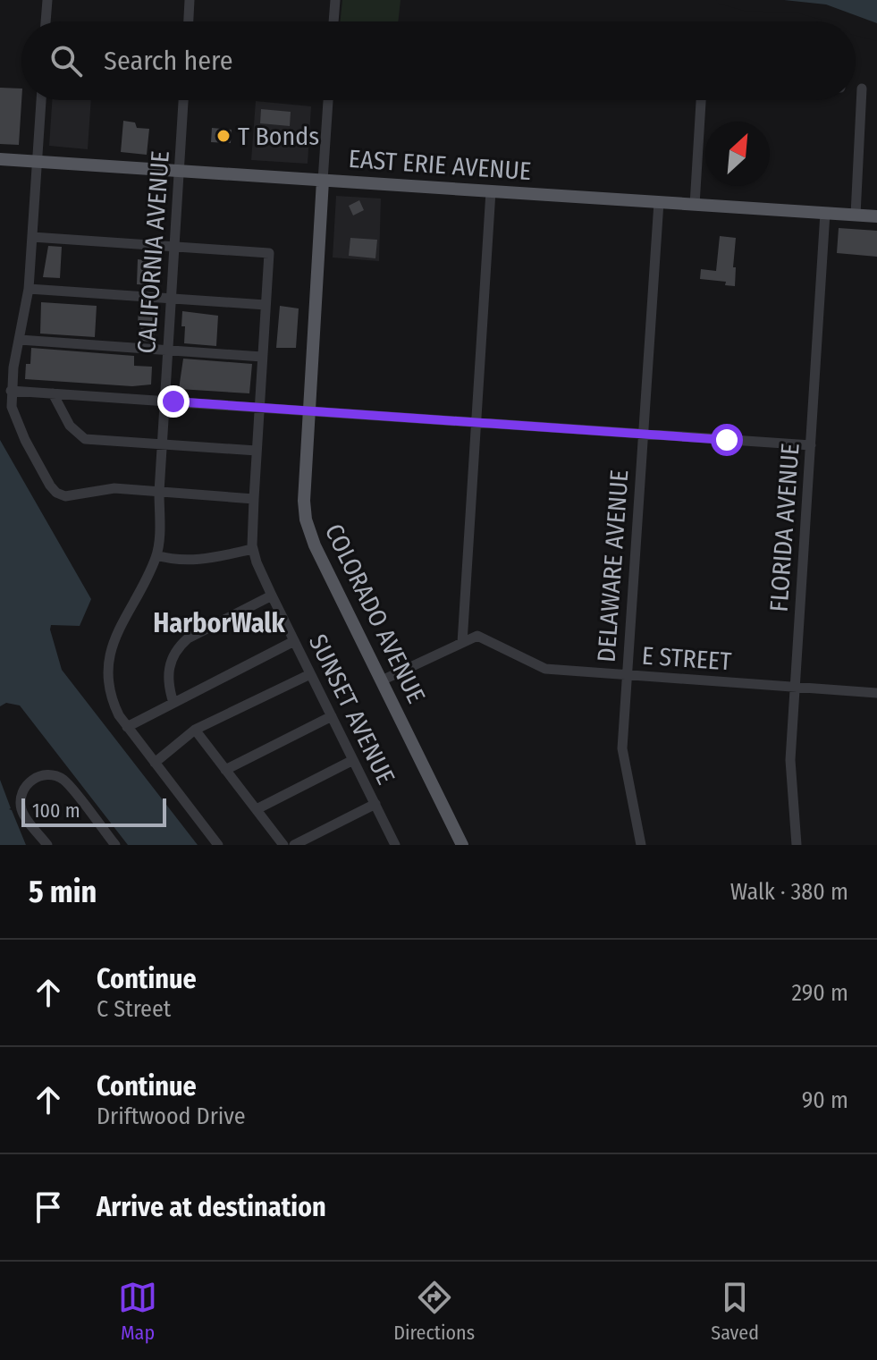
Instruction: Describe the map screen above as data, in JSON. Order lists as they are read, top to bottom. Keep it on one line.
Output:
{"streets":{"main road":["EAST ERIE AVENUE","COLORADO AVENUE"],"street":["CALIFORNIA AVENUE","FLORIDA AVENUE","DELAWARE AVENUE","E STREET","SUNSET AVENUE"]},"crossings":[["EAST ERIE AVENUE","CALIFORNIA AVENUE"],["EAST ERIE AVENUE","FLORIDA AVENUE"],["EAST ERIE AVENUE","DELAWARE AVENUE"],["EAST ERIE AVENUE","COLORADO AVENUE"],["CALIFORNIA AVENUE","SUNSET AVENUE"],["FLORIDA AVENUE","E STREET"],["DELAWARE AVENUE","E STREET"],["COLORADO AVENUE","E STREET"]],"districts":["HarborWalk"],"places":["T Bonds"],"scale_bar":"100 m","north":"top right","page":{"search":"Search here","scale":"100 m","heading":["5 min","Walk · 380 m"],"list":[["Continue","C Street","290 m"],["Continue","Driftwood Drive","90 m"],"Arrive at destination"],"nav":["Map","Directions","Saved"]}}
